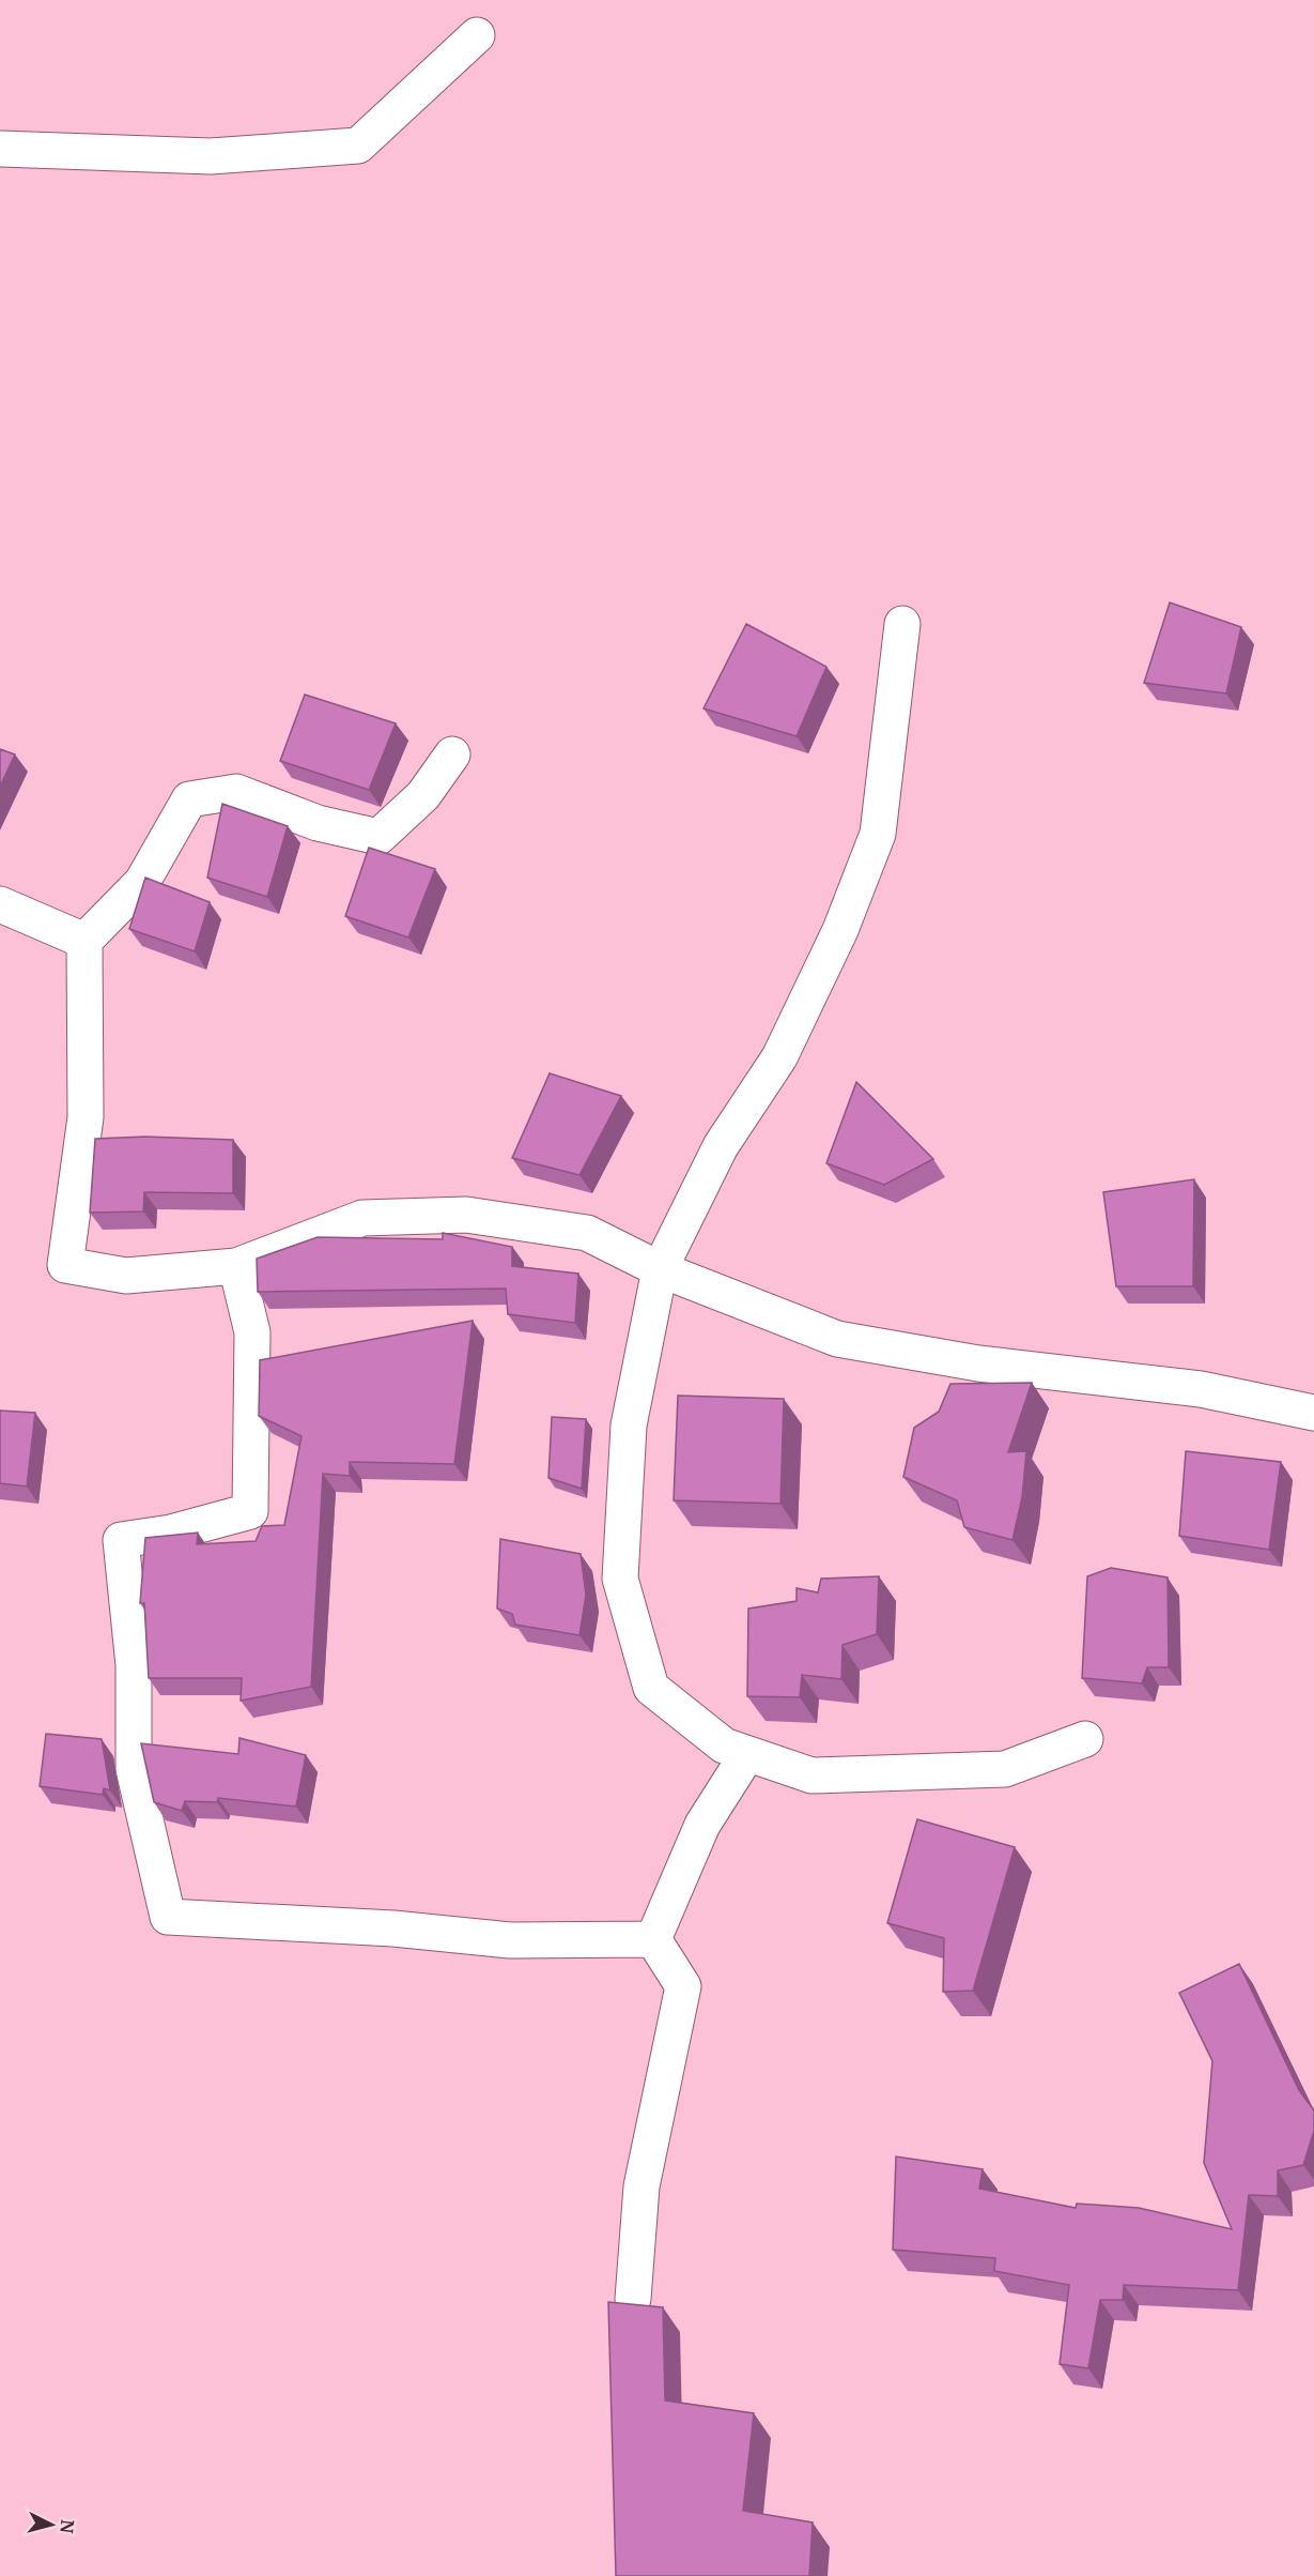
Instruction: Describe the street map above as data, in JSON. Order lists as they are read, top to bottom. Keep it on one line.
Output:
{"north":"right"}
